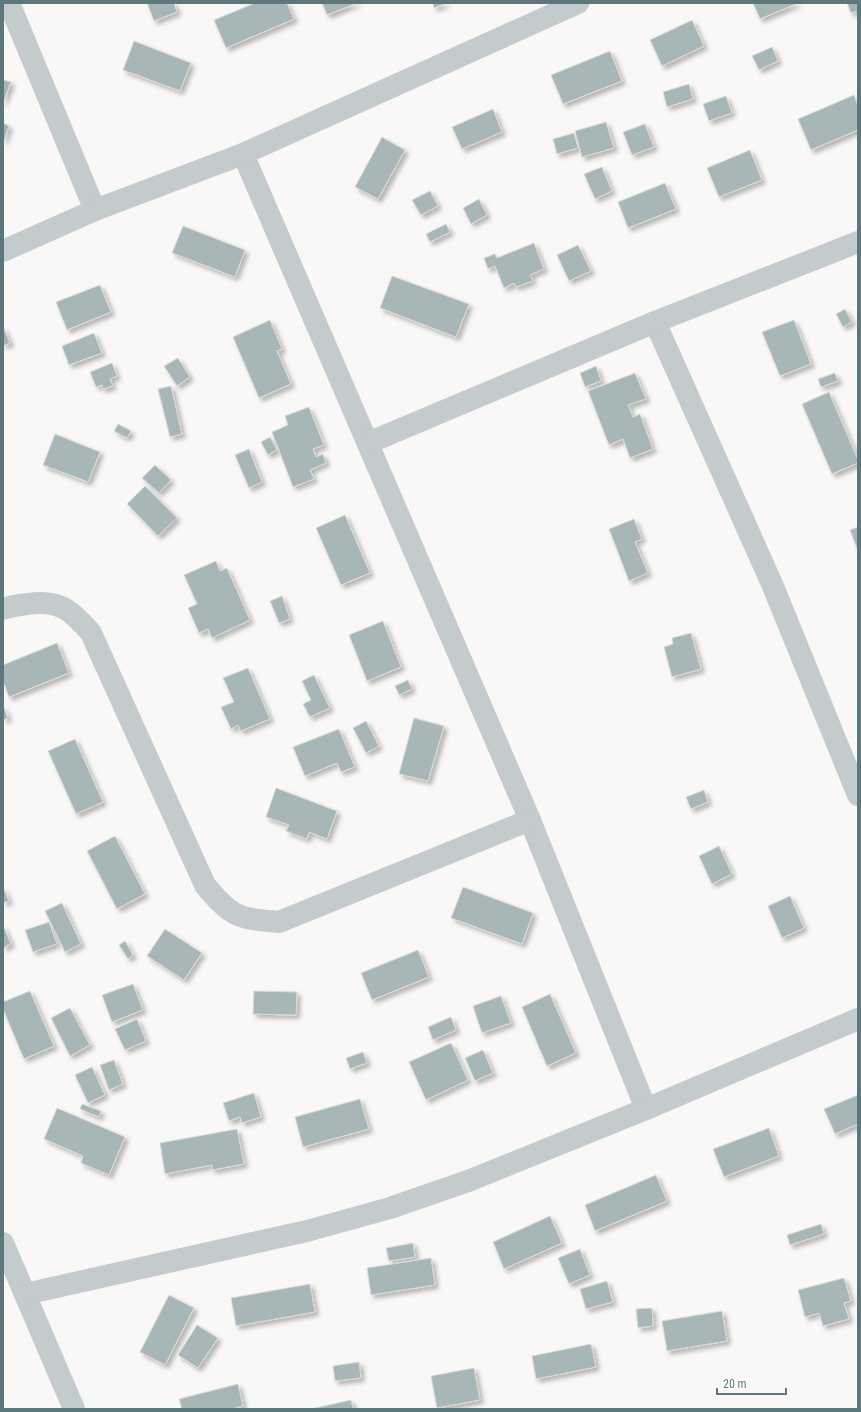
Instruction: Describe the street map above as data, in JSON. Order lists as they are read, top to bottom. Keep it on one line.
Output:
{"scale_bar":"20 m"}
